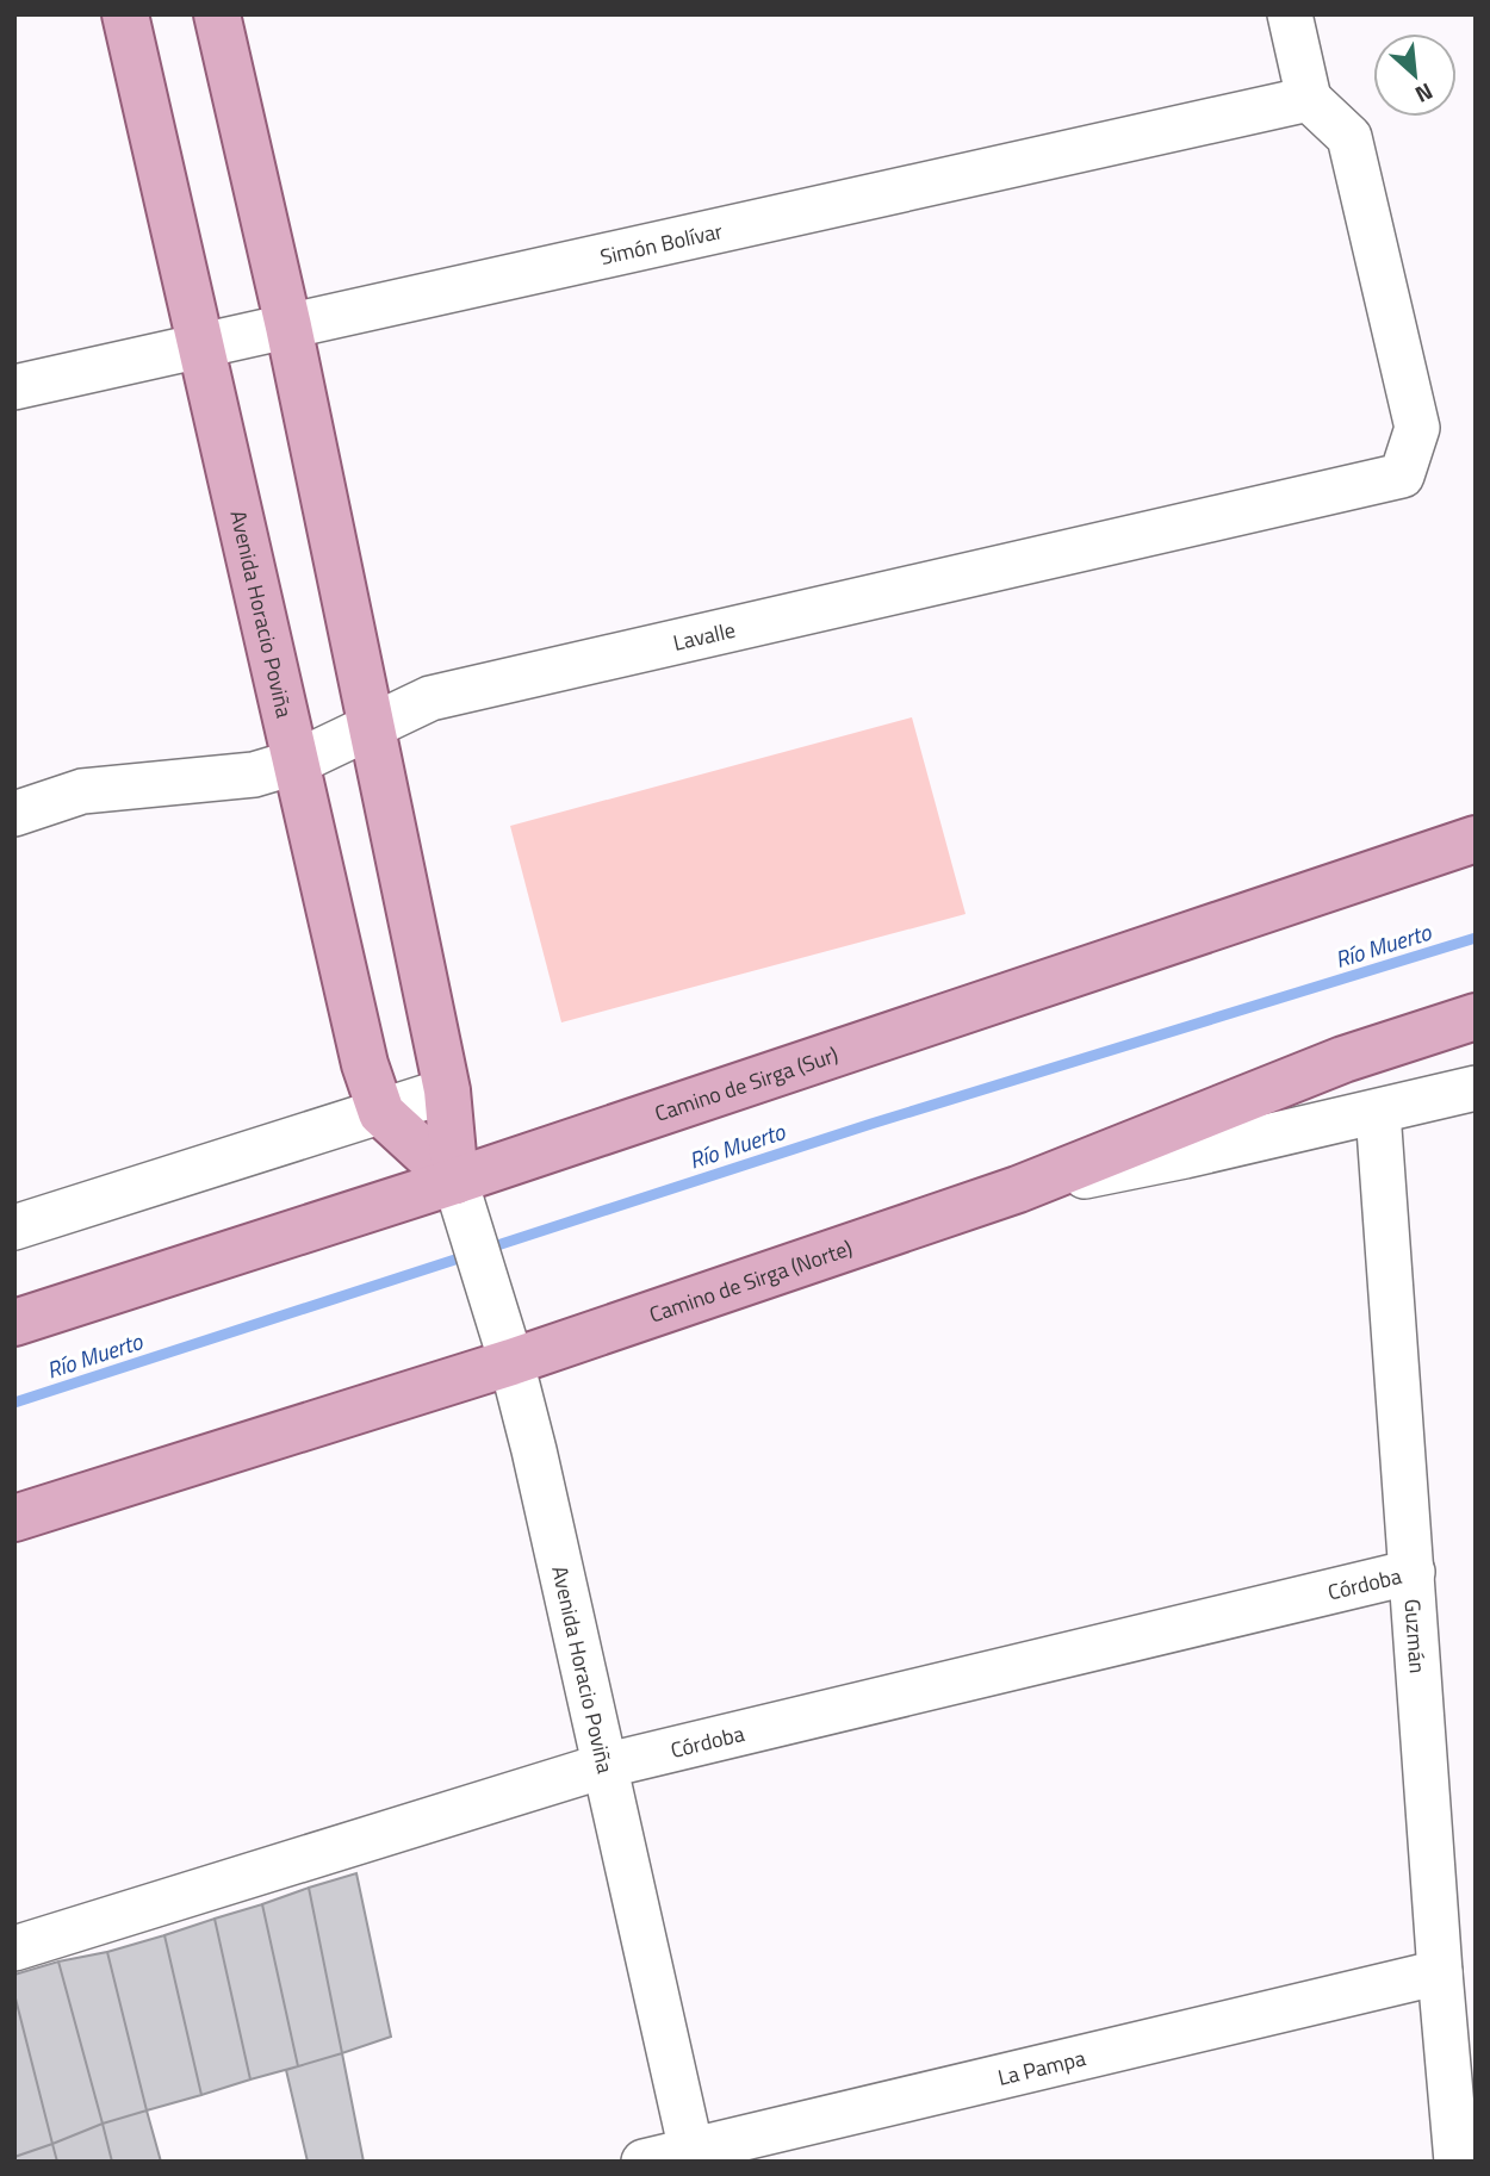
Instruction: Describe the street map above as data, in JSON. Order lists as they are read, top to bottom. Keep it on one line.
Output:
{"streets":{"main road":["Avenida Horacio Poviña","Camino de Sirga (Sur)","Camino de Sirga (Norte)"],"street":["Simón Bolívar","Lavalle","Córdoba","Guzmán","La Pampa"]},"crossings":[["Simón Bolívar","Avenida Horacio Poviña"],["Simón Bolívar","Lavalle"],["Avenida Horacio Poviña","Lavalle"],["Avenida Horacio Poviña","Camino de Sirga (Sur)"],["Avenida Horacio Poviña","Camino de Sirga (Norte)"],["Avenida Horacio Poviña","Córdoba"],["Avenida Horacio Poviña","La Pampa"],["Córdoba","Guzmán"],["Guzmán","La Pampa"]],"water":["Río Muerto"],"north":"bottom right"}
